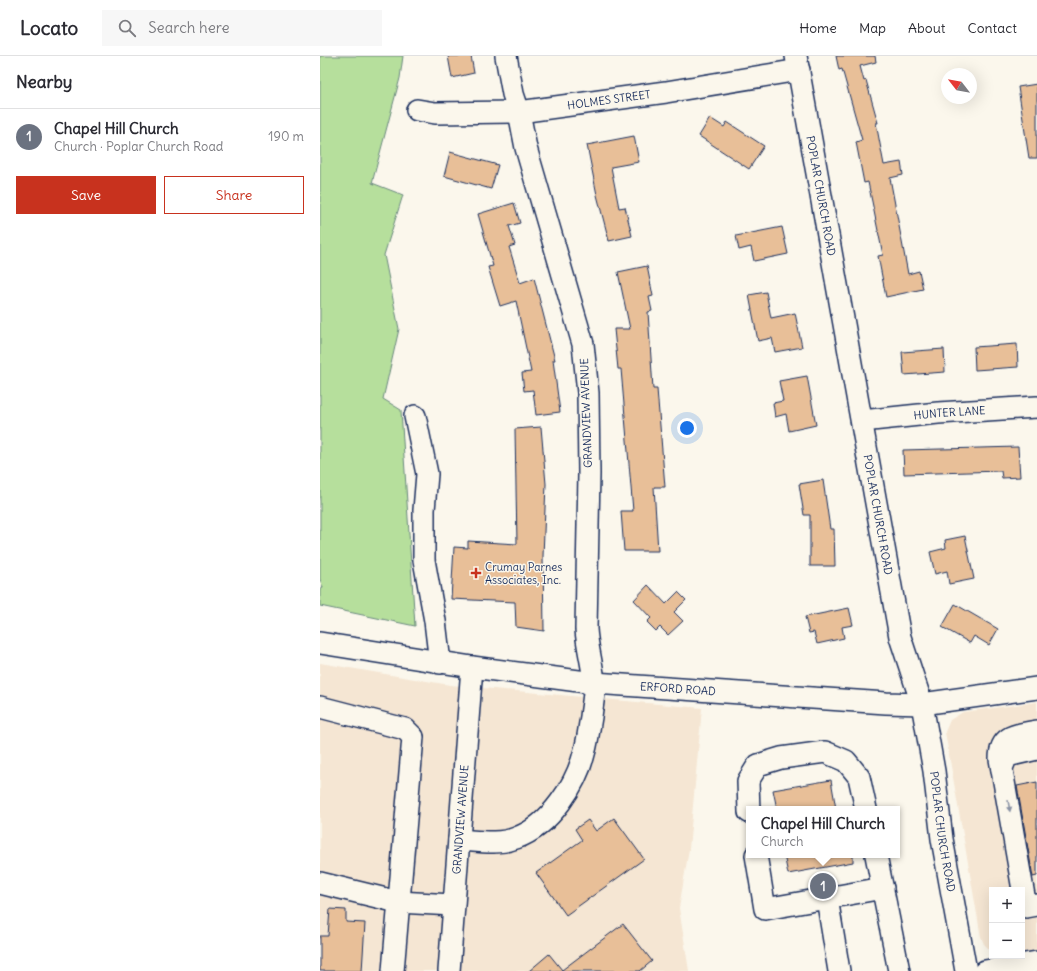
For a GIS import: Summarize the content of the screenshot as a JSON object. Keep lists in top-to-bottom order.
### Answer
{
  "streets": {
    "street": [
      "HOLMES STREET",
      "POPLAR CHURCH ROAD",
      "GRANDVIEW AVENUE",
      "HUNTER LANE",
      "ERFORD ROAD"
    ]
  },
  "crossings": [
    ["HOLMES STREET", "POPLAR CHURCH ROAD"],
    ["HOLMES STREET", "GRANDVIEW AVENUE"],
    ["POPLAR CHURCH ROAD", "HUNTER LANE"],
    ["POPLAR CHURCH ROAD", "ERFORD ROAD"],
    ["GRANDVIEW AVENUE", "ERFORD ROAD"]
  ],
  "places": {
    "health": ["Crumay Parnes Associates, Inc."]
  },
  "north": "top left",
  "page": {
    "header": "Locato",
    "search": "Search here",
    "nav": [
      "Home",
      "Map",
      "About",
      "Contact"
    ],
    "heading": "Nearby",
    "list": [
      {
        "mark": "1",
        "name": "Chapel Hill Church",
        "note": "Church · Poplar Church Road",
        "value": "190 m"
      }
    ],
    "buttons": ["Save", "Share"],
    "popup": ["Chapel Hill Church", "Church"],
    "pins": "1",
    "map_buttons": ["+", "−"]
  }
}
